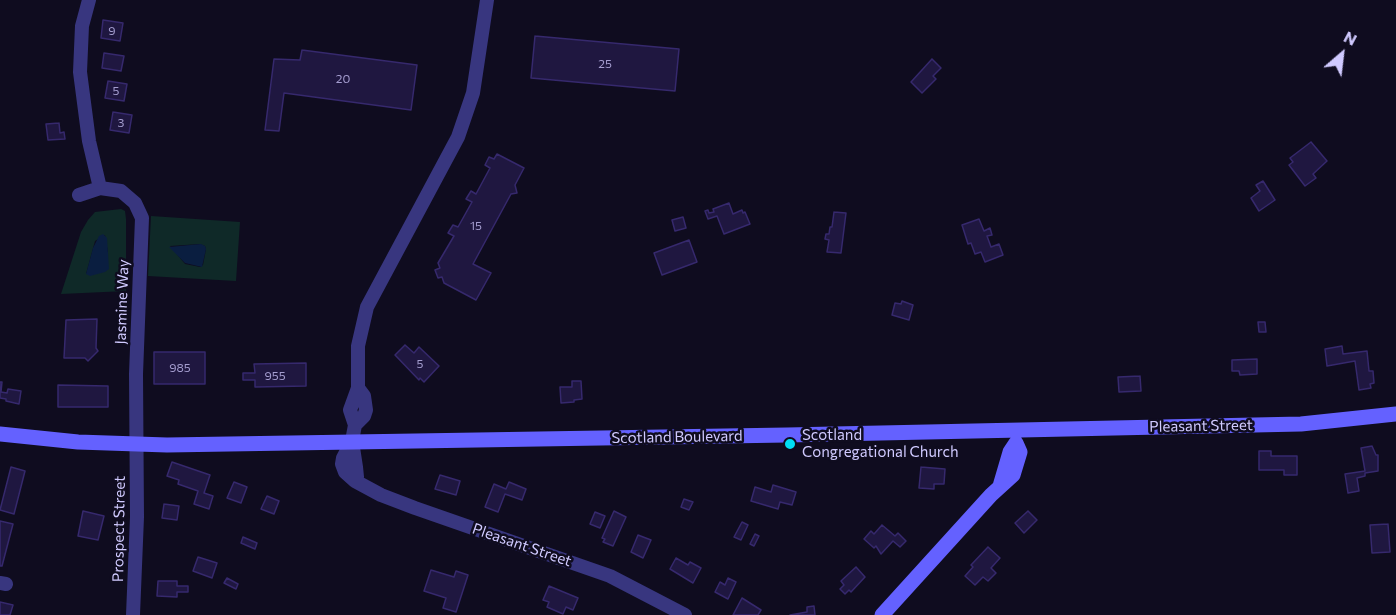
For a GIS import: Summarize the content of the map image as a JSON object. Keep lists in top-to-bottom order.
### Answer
{
  "streets": {
    "main road": ["Pleasant Street", "Scotland Boulevard"],
    "street": ["Jasmine Way", "Prospect Street"]
  },
  "crossings": [
    ["Jasmine Way", "Prospect Street"],
    ["Pleasant Street", "Scotland Boulevard"]
  ],
  "places": ["Scotland Congregational Church"],
  "house_numbers": [
    "9",
    "25",
    "20",
    "5",
    "3",
    "15",
    "5",
    "985",
    "955"
  ],
  "north": "top right"
}
